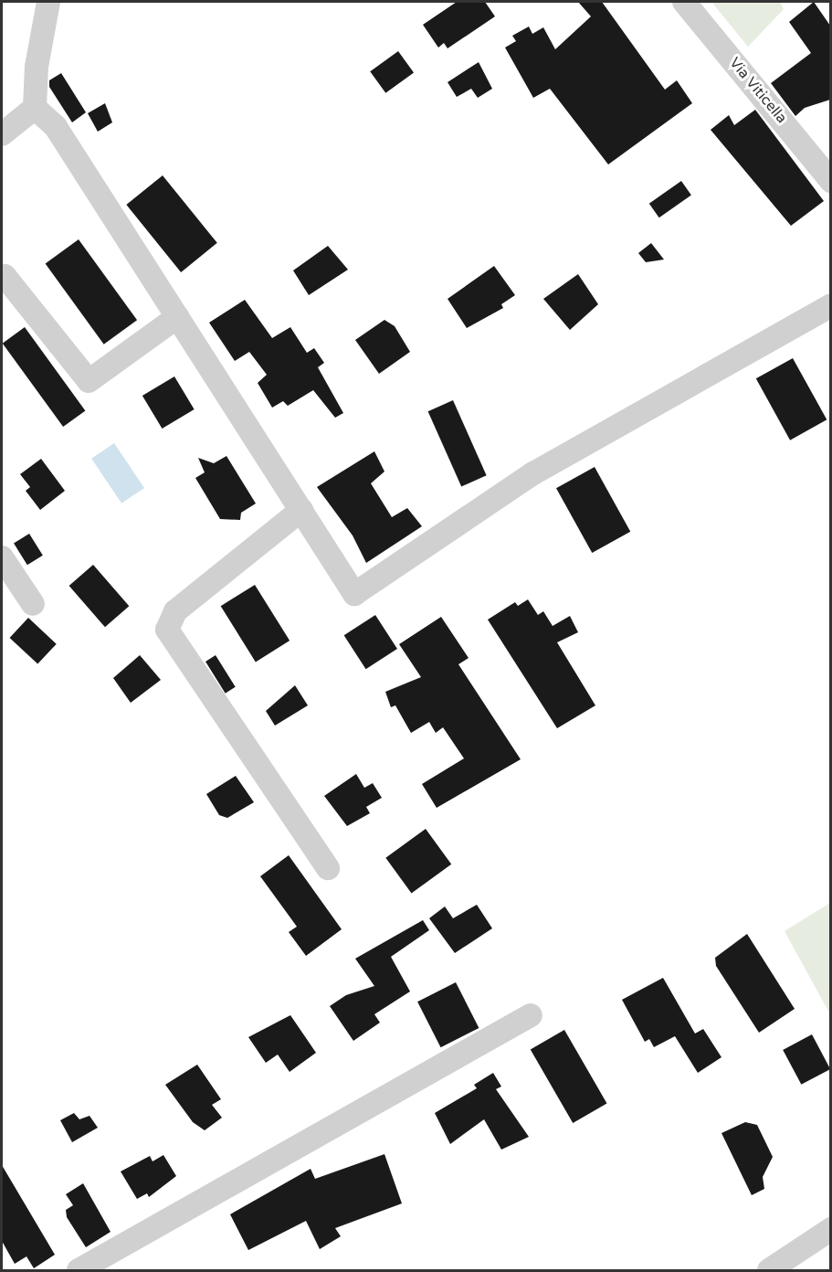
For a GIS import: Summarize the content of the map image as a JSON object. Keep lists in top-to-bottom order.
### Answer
{
  "streets": {
    "street": ["Via Viticella"]
  }
}
